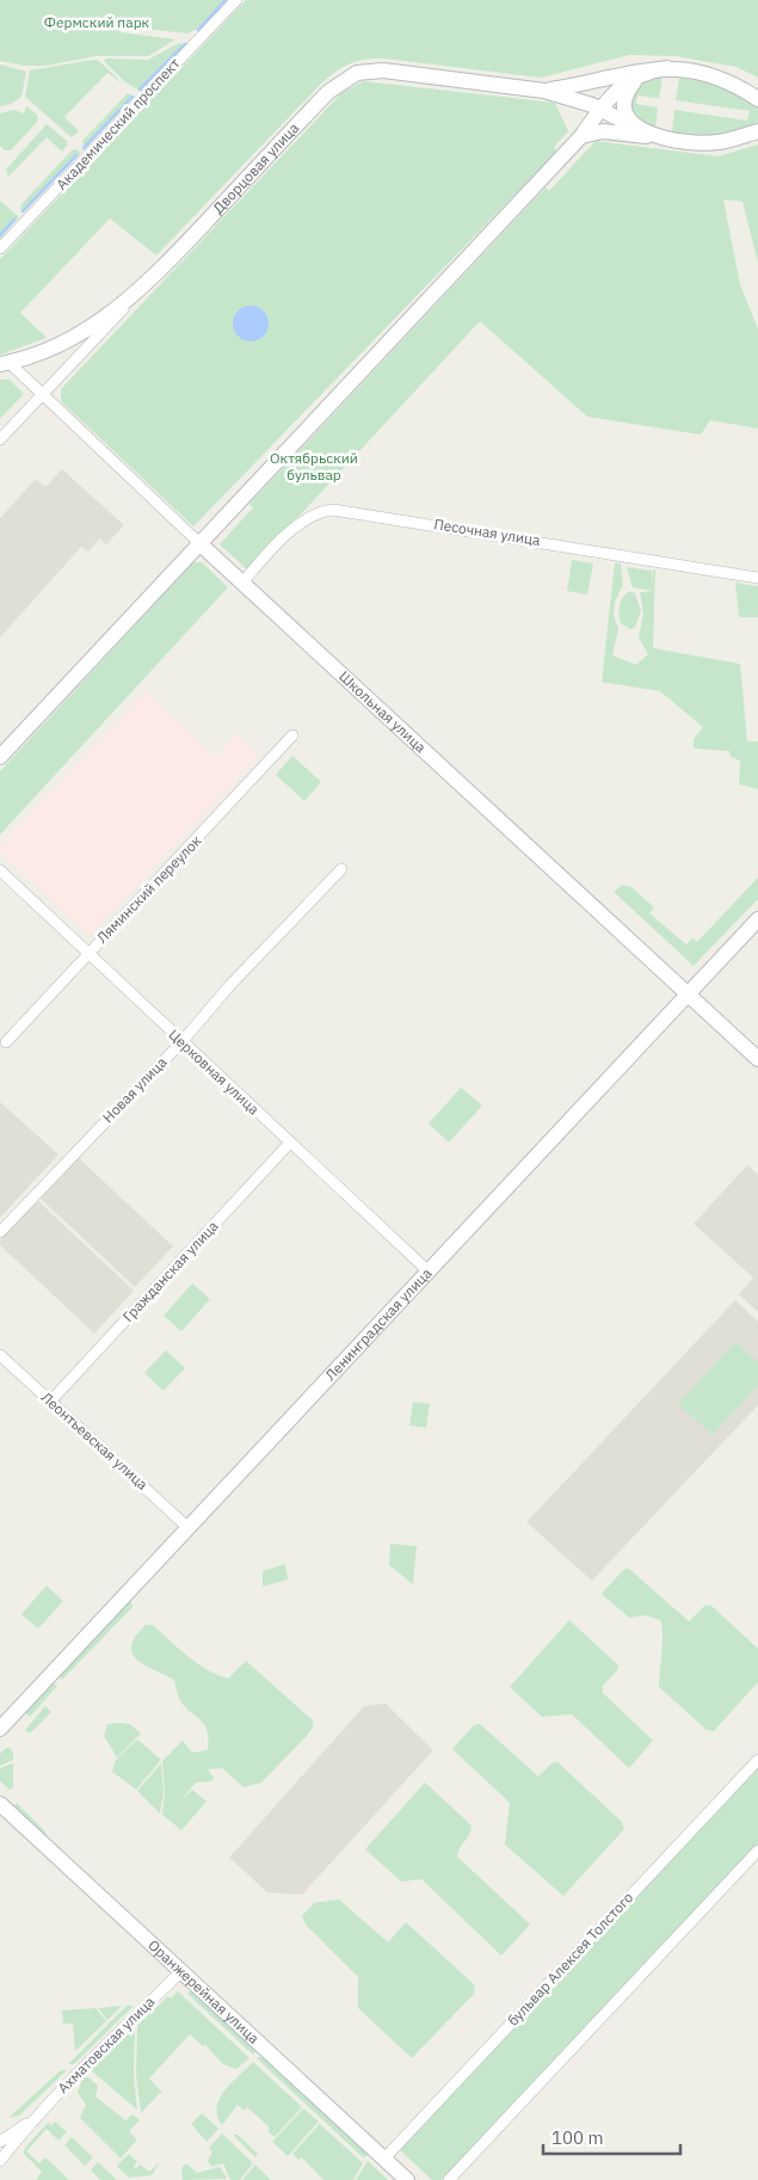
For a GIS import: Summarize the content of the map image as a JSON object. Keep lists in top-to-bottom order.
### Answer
{
  "streets": {
    "street": [
      "Академический проспект",
      "Дворцовая улица",
      "Песочная улица",
      "Школьная улица",
      "Ляминский переулок",
      "Церковная улица",
      "Новая улица",
      "Гражданская улица",
      "Ленинградская улица",
      "Леонтьевская улица",
      "бульвар Алексея Толстого",
      "Оранжерейная улица",
      "Ахматовская улица"
    ]
  },
  "crossings": [
    ["Дворцовая улица", "Школьная улица"],
    ["Песочная улица", "Школьная улица"],
    ["Школьная улица", "Ленинградская улица"],
    ["Ляминский переулок", "Церковная улица"],
    ["Церковная улица", "Новая улица"],
    ["Церковная улица", "Гражданская улица"],
    ["Церковная улица", "Ленинградская улица"],
    ["Гражданская улица", "Леонтьевская улица"],
    ["Ленинградская улица", "Леонтьевская улица"],
    ["бульвар Алексея Толстого", "Оранжерейная улица"],
    ["Оранжерейная улица", "Ахматовская улица"]
  ],
  "parks": ["Фермский парк", "Октябрьский бульвар"],
  "scale_bar": "100 m"
}
